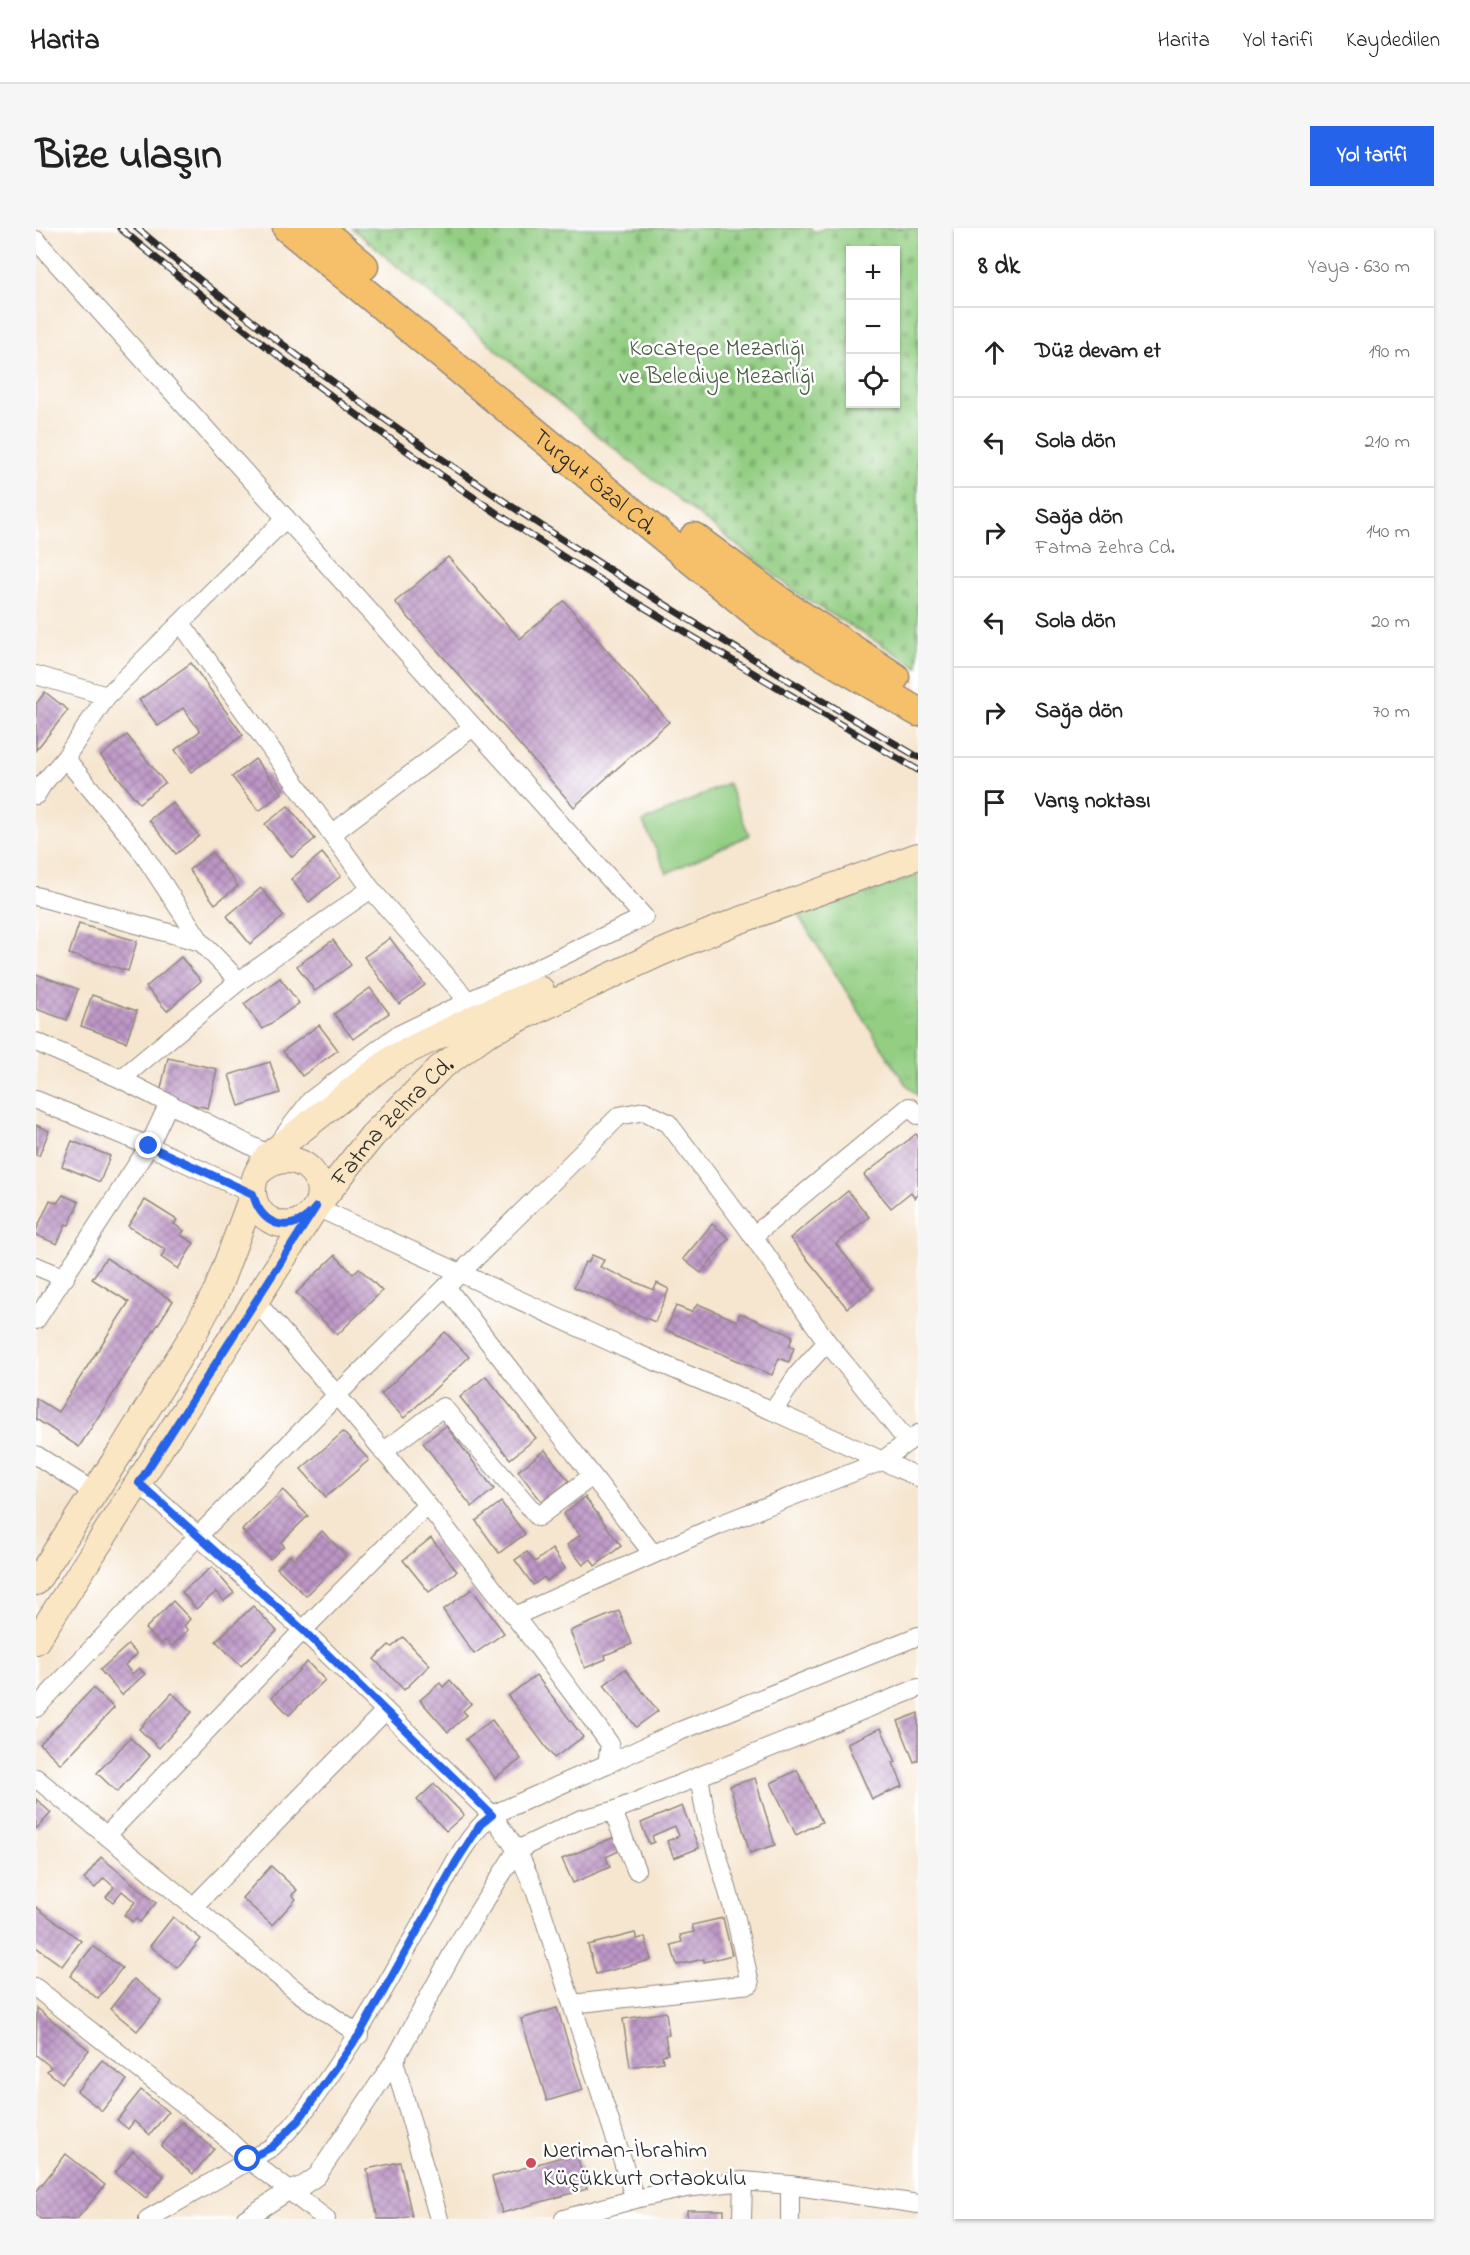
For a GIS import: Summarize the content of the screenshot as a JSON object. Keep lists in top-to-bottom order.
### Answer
{
  "streets": {
    "main road": ["Turgut Özal Cd.", "Fatma Zehra Cd."]
  },
  "parks": ["Kocatepe Mezarlığı ve Belediye Mezarlığı"],
  "places": ["Neriman-İbrahim Küçükkurt Ortaokulu"],
  "page": {
    "header": "Harita",
    "nav": ["Harita", "Yol tarifi", "Kaydedilen"],
    "title": "Bize ulaşın",
    "buttons": "Yol tarifi",
    "heading": ["8 dk", "Yaya · 630 m"],
    "map_buttons": ["+", "−"],
    "list": [
      ["Düz devam et", "190 m"],
      ["Sola dön", "210 m"],
      ["Sağa dön", "Fatma Zehra Cd.", "140 m"],
      ["Sola dön", "20 m"],
      ["Sağa dön", "70 m"],
      "Varış noktası"
    ]
  }
}
